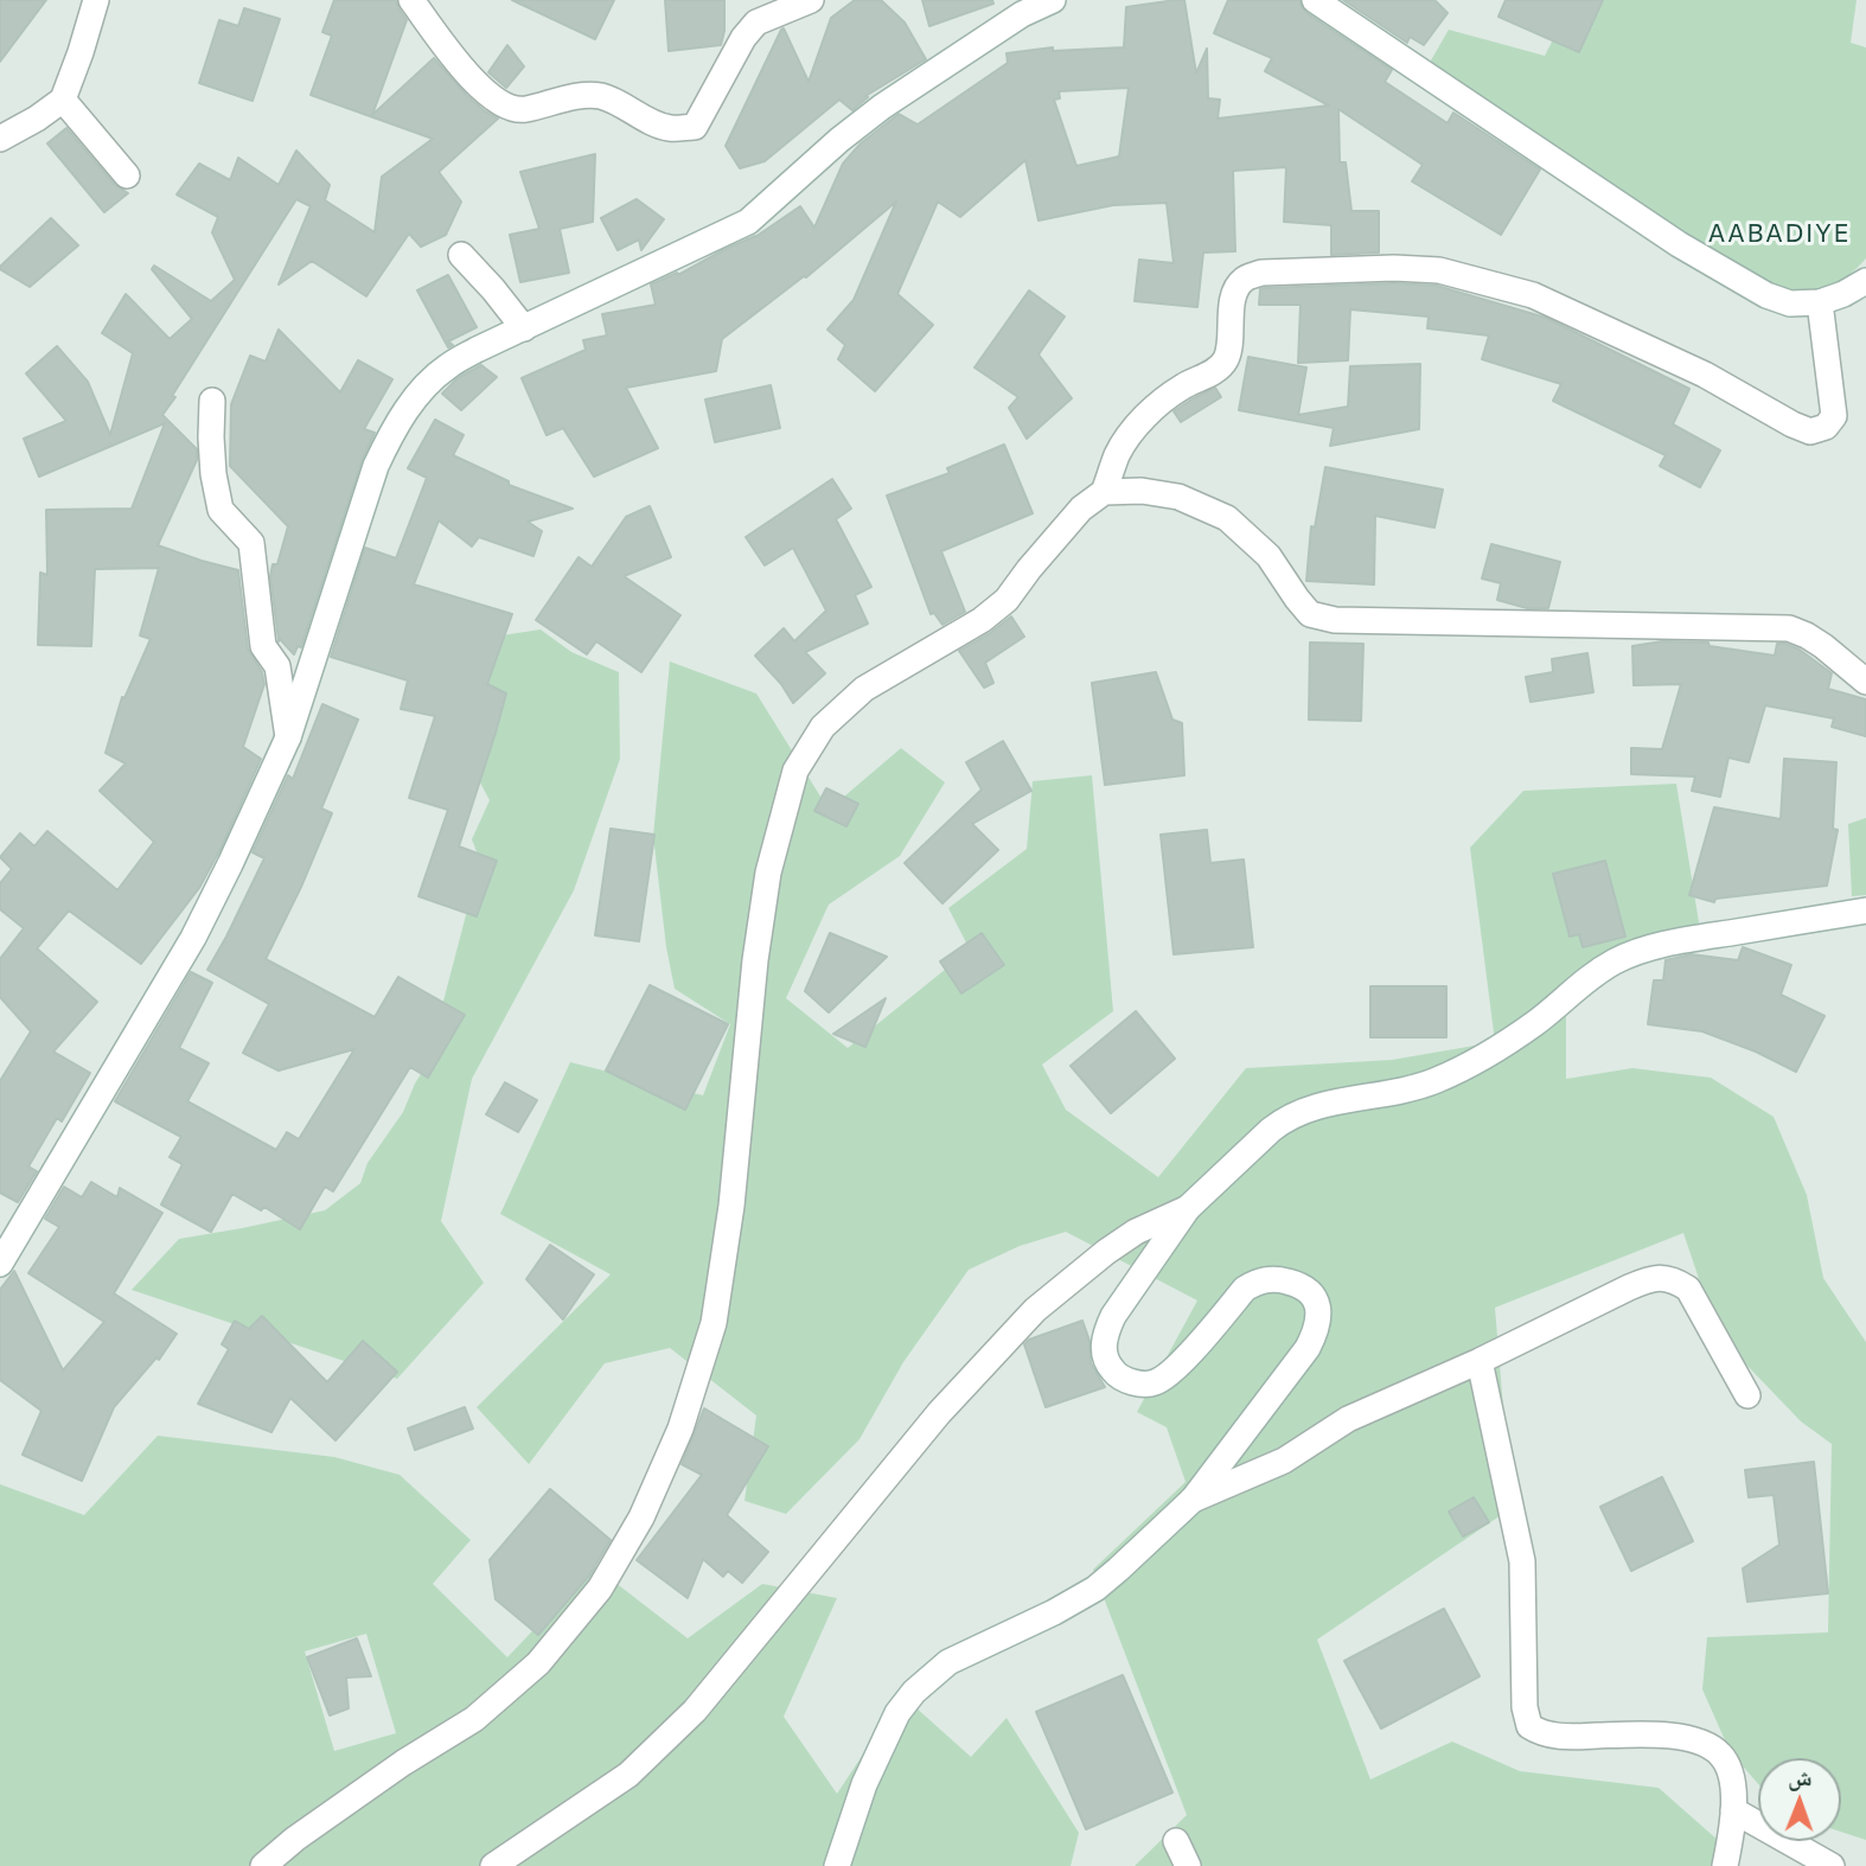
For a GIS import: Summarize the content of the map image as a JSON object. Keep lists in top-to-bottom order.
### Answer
{
  "districts": ["AABADIYE"],
  "north": "top"
}
